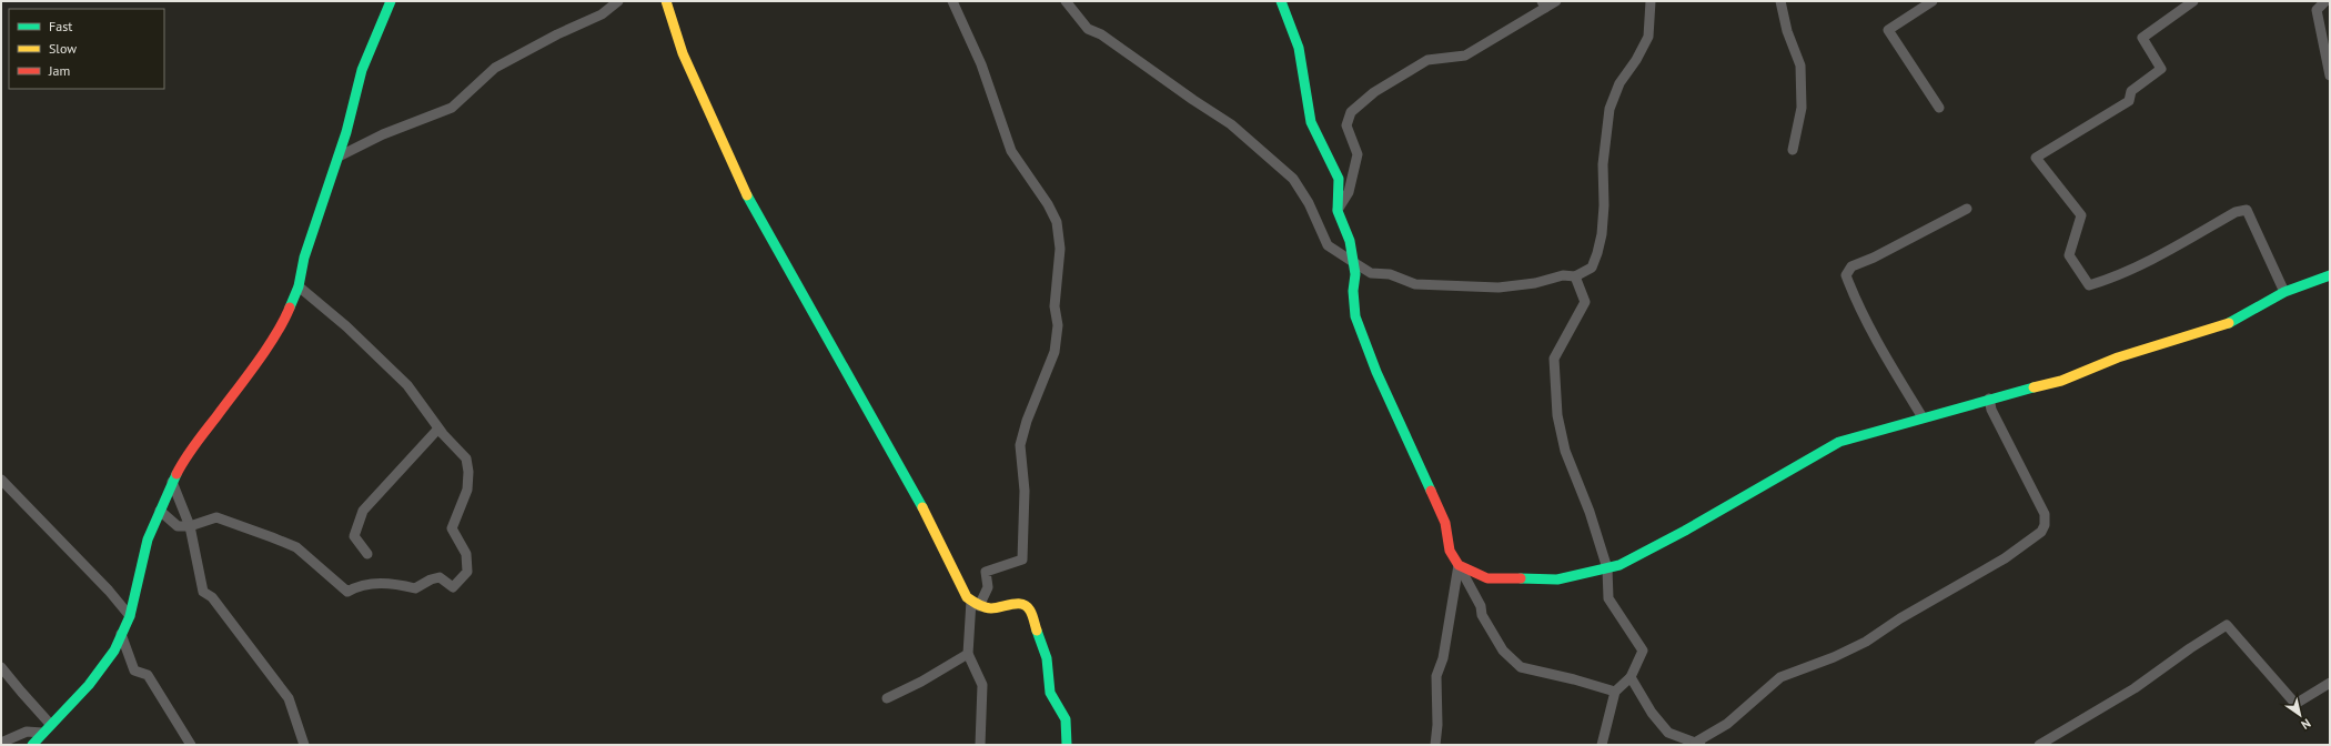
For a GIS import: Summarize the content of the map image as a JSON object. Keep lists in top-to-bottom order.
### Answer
{
  "legend": ["Fast", "Slow", "Jam"],
  "north": "bottom right"
}
